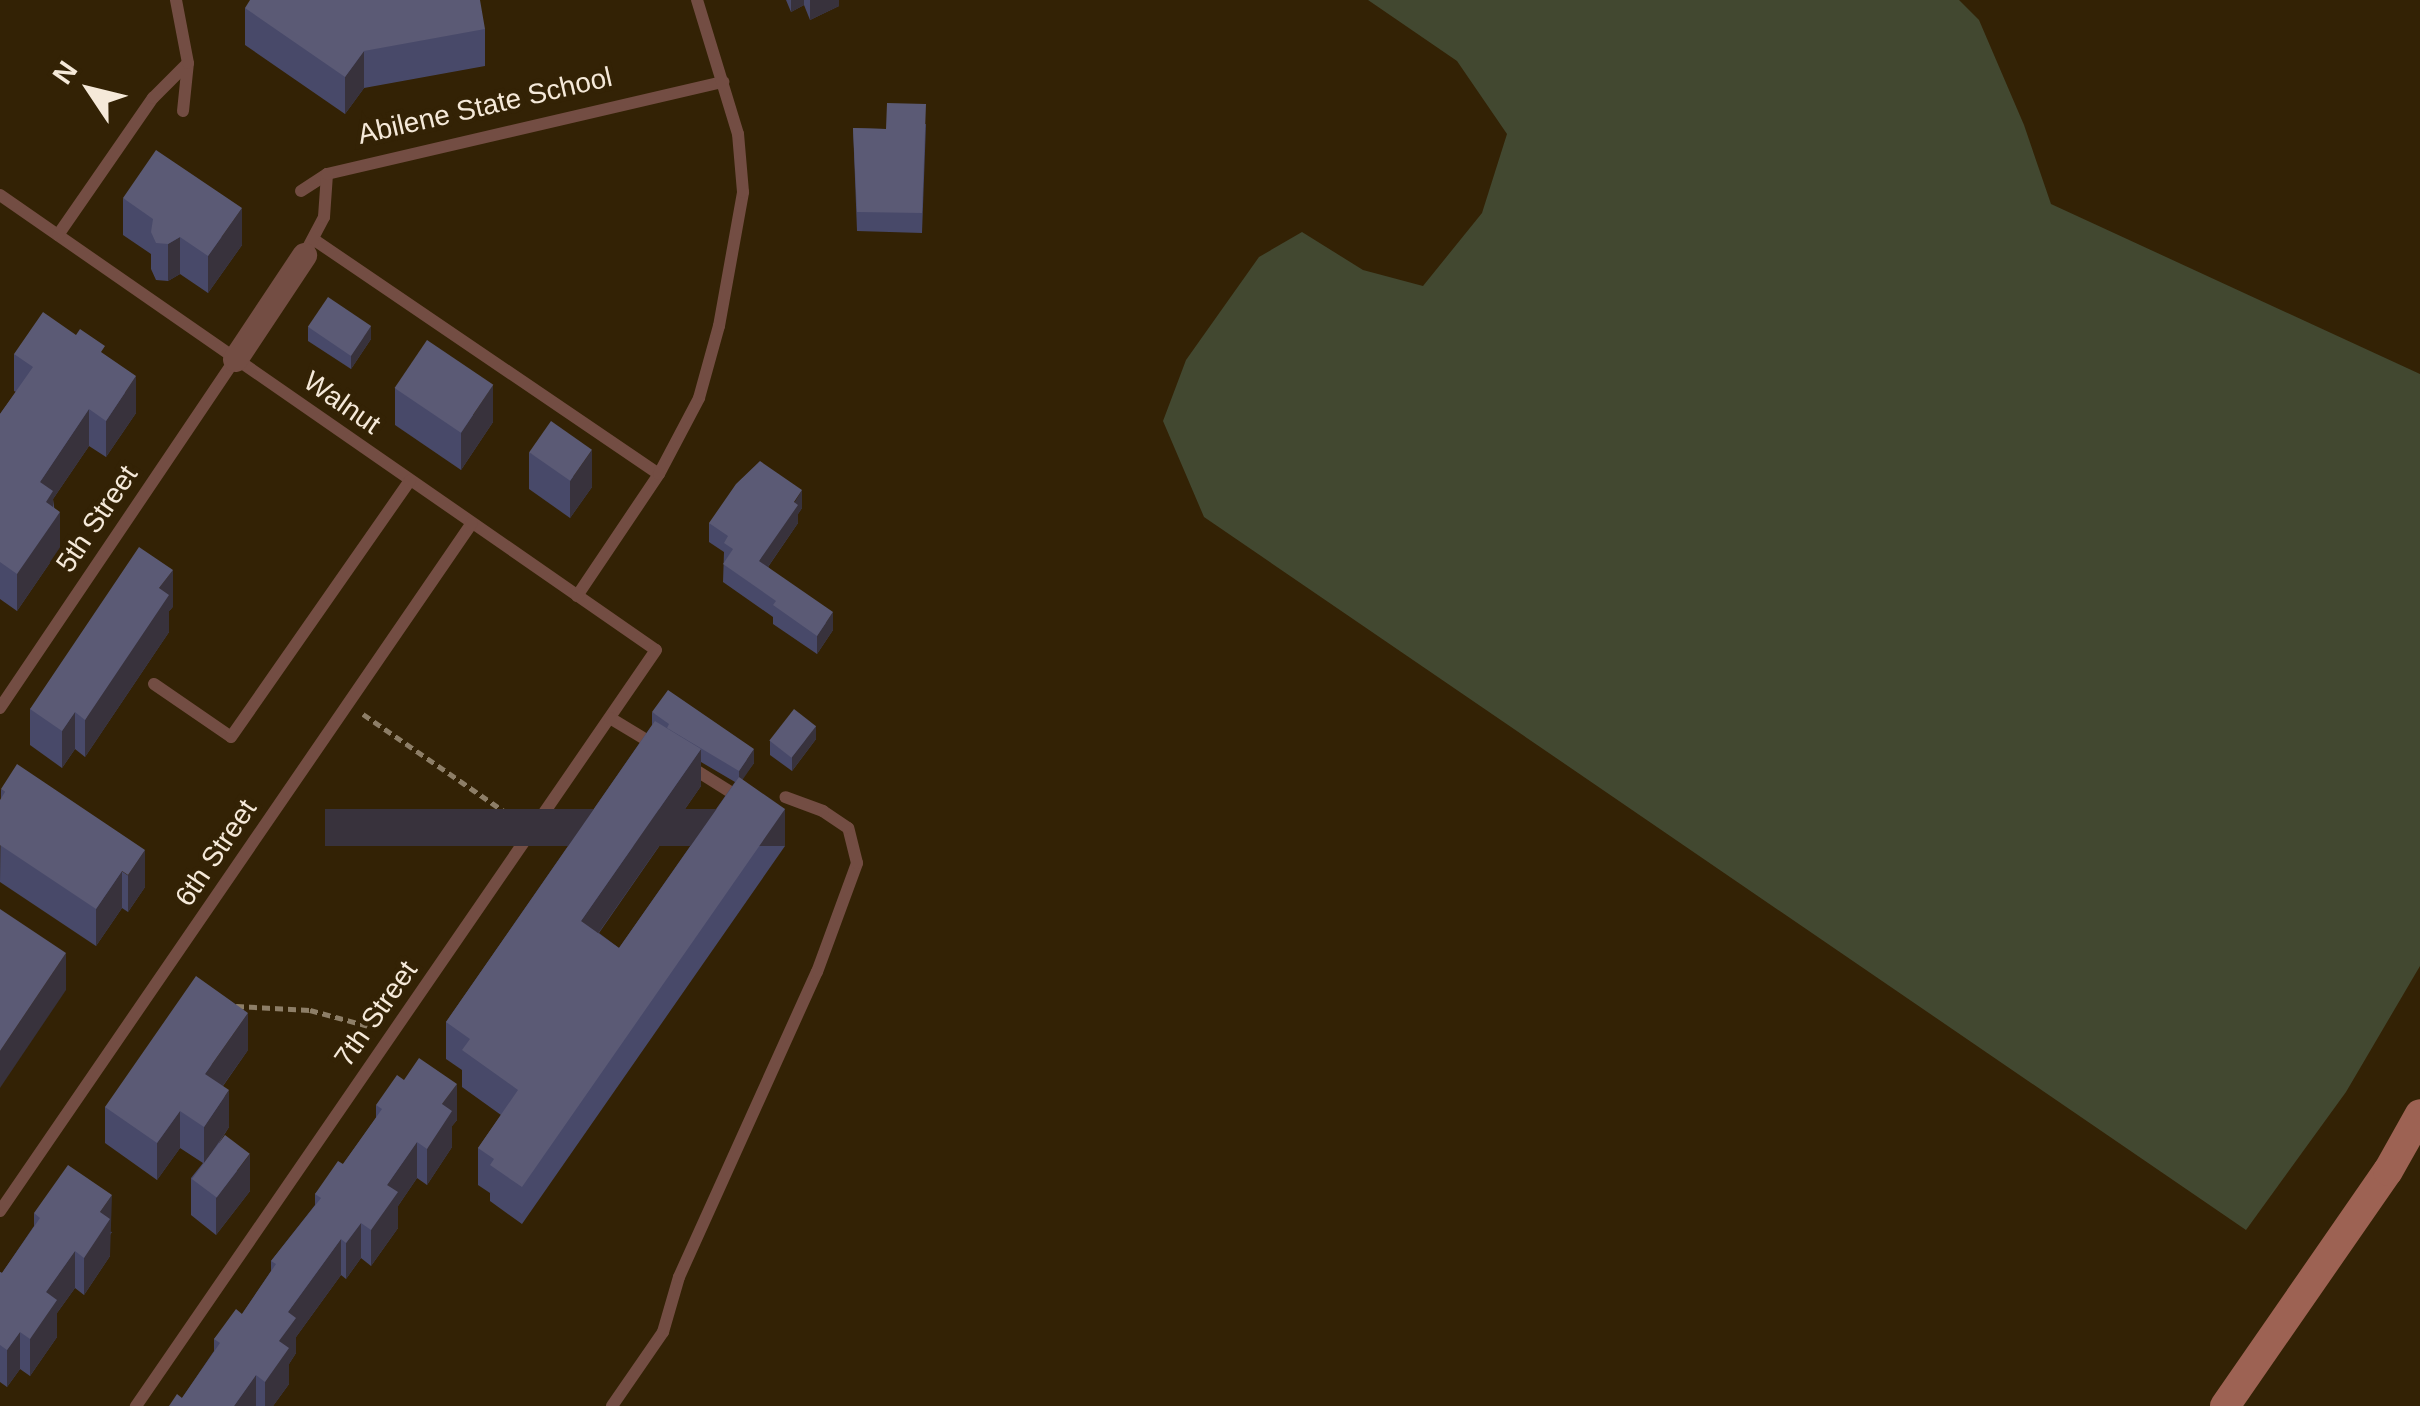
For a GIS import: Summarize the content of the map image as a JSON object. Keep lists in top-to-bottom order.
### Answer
{
  "streets": {
    "lane": [
      "Abilene State School",
      "Walnut",
      "5th Street",
      "6th Street",
      "7th Street"
    ]
  },
  "crossings": [
    ["Walnut", "5th Street"],
    ["Walnut", "6th Street"],
    ["Walnut", "7th Street"]
  ],
  "north": "top left"
}
